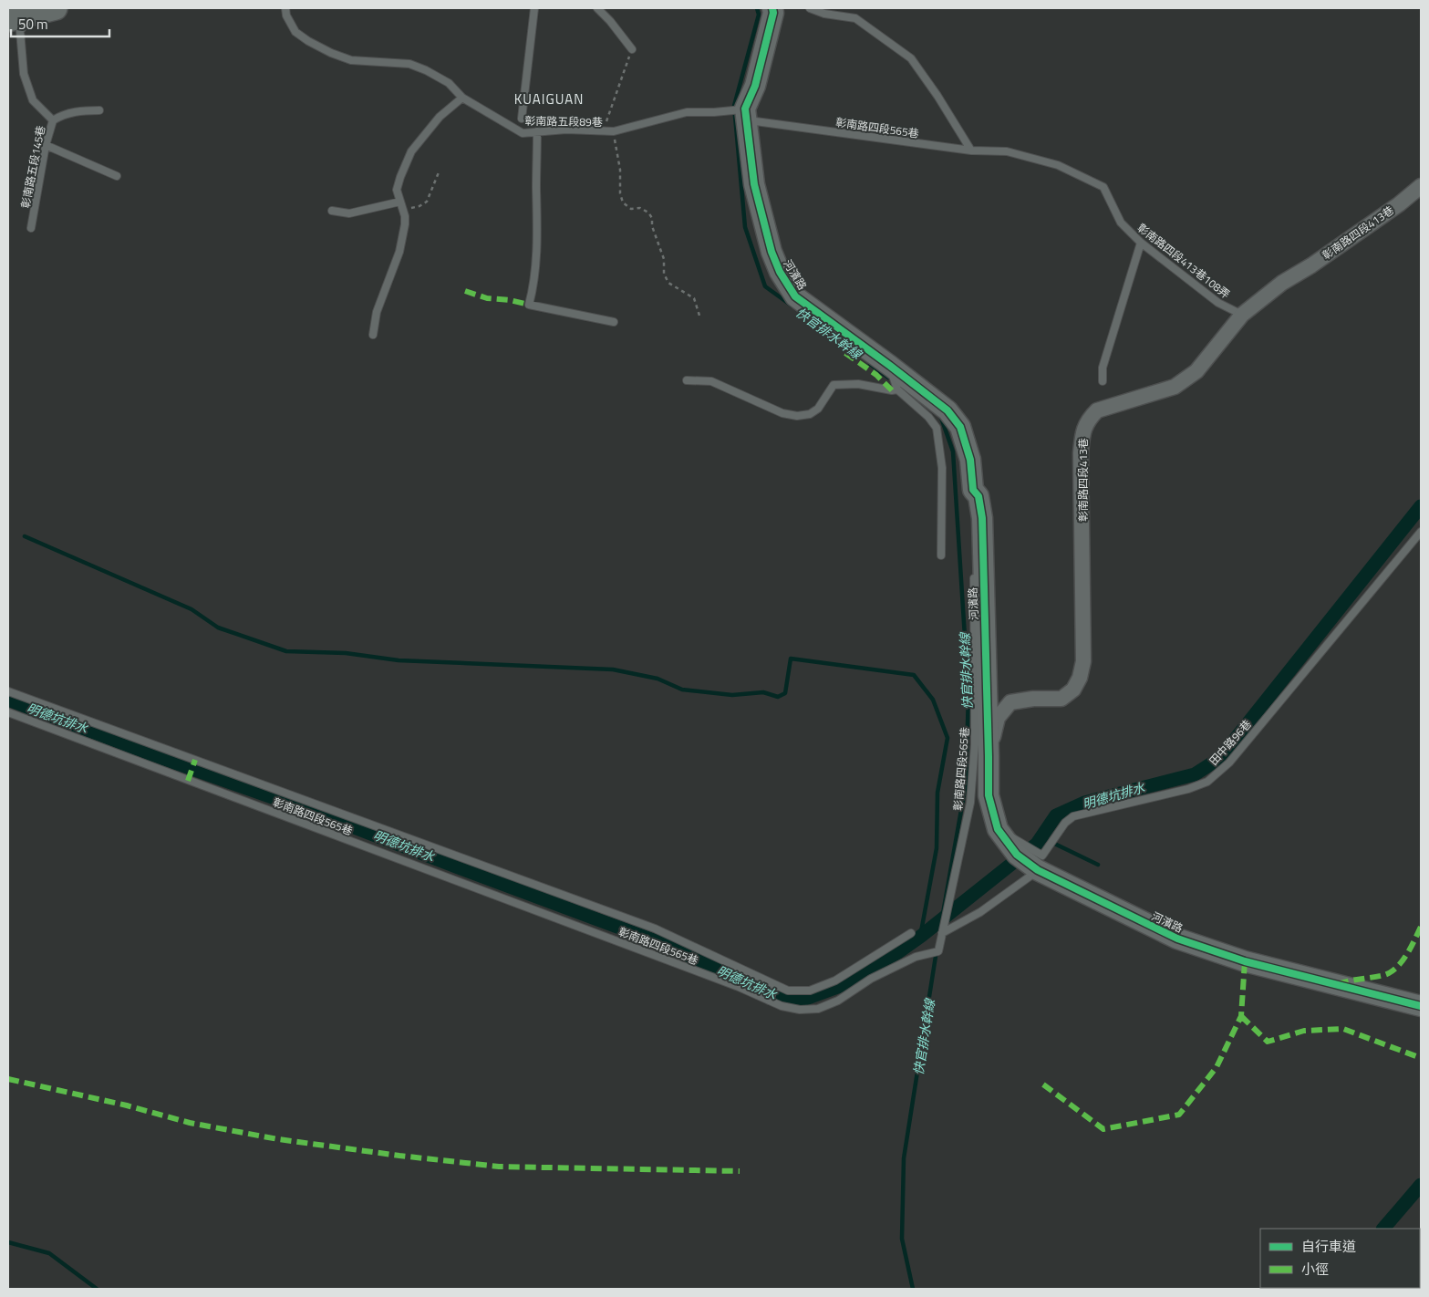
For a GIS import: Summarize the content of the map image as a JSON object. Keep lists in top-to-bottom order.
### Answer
{
  "streets": {
    "street": ["彰南路四段413巷", "河濱路"],
    "lane": [
      "彰南路五段89巷",
      "彰南路四段565巷",
      "彰南路五段145巷",
      "彰南路四段413巷108弄",
      "田中路96巷"
    ]
  },
  "crossings": [
    ["彰南路五段89巷", "彰南路四段565巷"],
    ["彰南路五段89巷", "河濱路"],
    ["彰南路四段565巷", "彰南路四段413巷108弄"],
    ["彰南路四段565巷", "河濱路"],
    ["彰南路四段413巷", "彰南路四段413巷108弄"],
    ["彰南路四段413巷", "河濱路"],
    ["河濱路", "田中路96巷"]
  ],
  "districts": ["KUAIGUAN"],
  "water": ["快官排水幹線", "明德坑排水"],
  "legend": ["自行車道", "小徑"],
  "scale_bar": "50 m"
}
